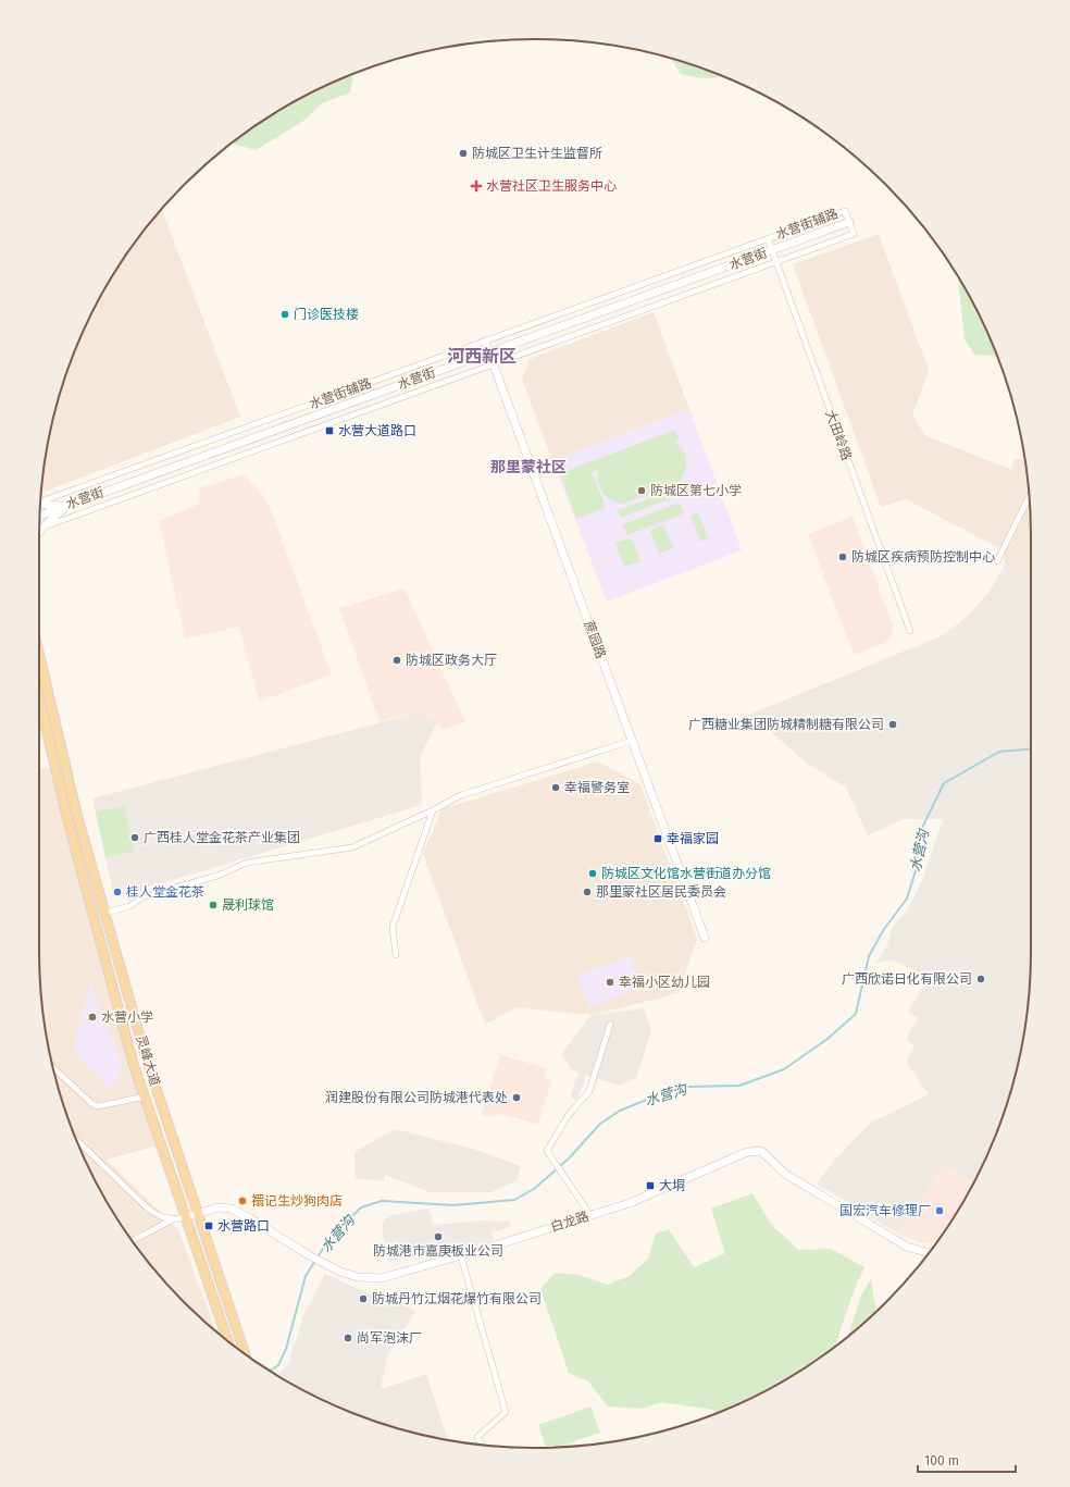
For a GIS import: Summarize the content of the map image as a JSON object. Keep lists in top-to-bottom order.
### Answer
{
  "streets": {
    "main road": ["灵峰大道"],
    "street": [
      "水营街辅路",
      "水营街",
      "大田岭路",
      "蔗园路",
      "白龙路"
    ]
  },
  "crossings": [
    ["水营街辅路", "水营街"],
    ["水营街辅路", "大田岭路"],
    ["水营街辅路", "蔗园路"],
    ["水营街", "大田岭路"],
    ["水营街", "蔗园路"],
    ["灵峰大道", "白龙路"]
  ],
  "districts": ["河西新区", "那里蒙社区"],
  "water": ["水营沟"],
  "places": {
    "other": [
      "防城区卫生计生监督所",
      "门诊医技楼",
      "防城区第七小学",
      "防城区疾病预防控制中心",
      "防城区政务大厅",
      "广西糖业集团防城精制糖有限公司",
      "幸福警务室",
      "广西桂人堂金花茶产业集团",
      "防城区文化馆水营街道办分馆",
      "桂人堂金花茶",
      "那里蒙社区居民委员会",
      "晟利球馆",
      "广西欣诺日化有限公司",
      "幸福小区幼儿园",
      "水营小学",
      "润建股份有限公司防城港代表处",
      "禤记生炒狗肉店",
      "国宏汽车修理厂",
      "防城港市嘉庚板业公司",
      "防城丹竹江烟花爆竹有限公司",
      "尚军泡沫厂"
    ],
    "health": ["水营社区卫生服务中心"],
    "transit": [
      "水营大道路口",
      "幸福家园",
      "大垌",
      "水营路口"
    ]
  },
  "scale_bar": "100 m"
}
